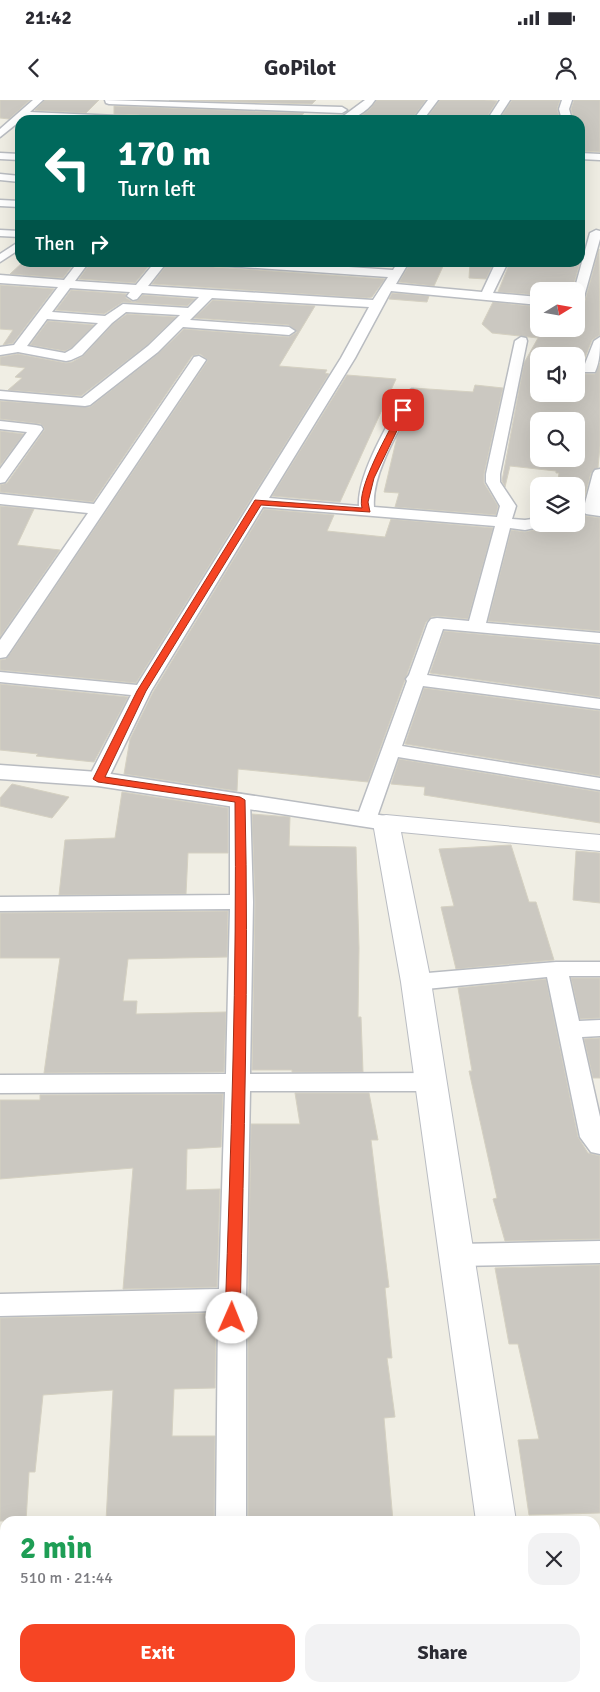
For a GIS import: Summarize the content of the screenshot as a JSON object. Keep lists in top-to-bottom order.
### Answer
{
  "north": "right",
  "page": {
    "status": "21:42",
    "header": "GoPilot",
    "turn": ["170 m", "Turn left"],
    "then": "Then",
    "heading": ["2 min", "510 m · 21:44"],
    "buttons": ["Exit", "Share"]
  }
}
